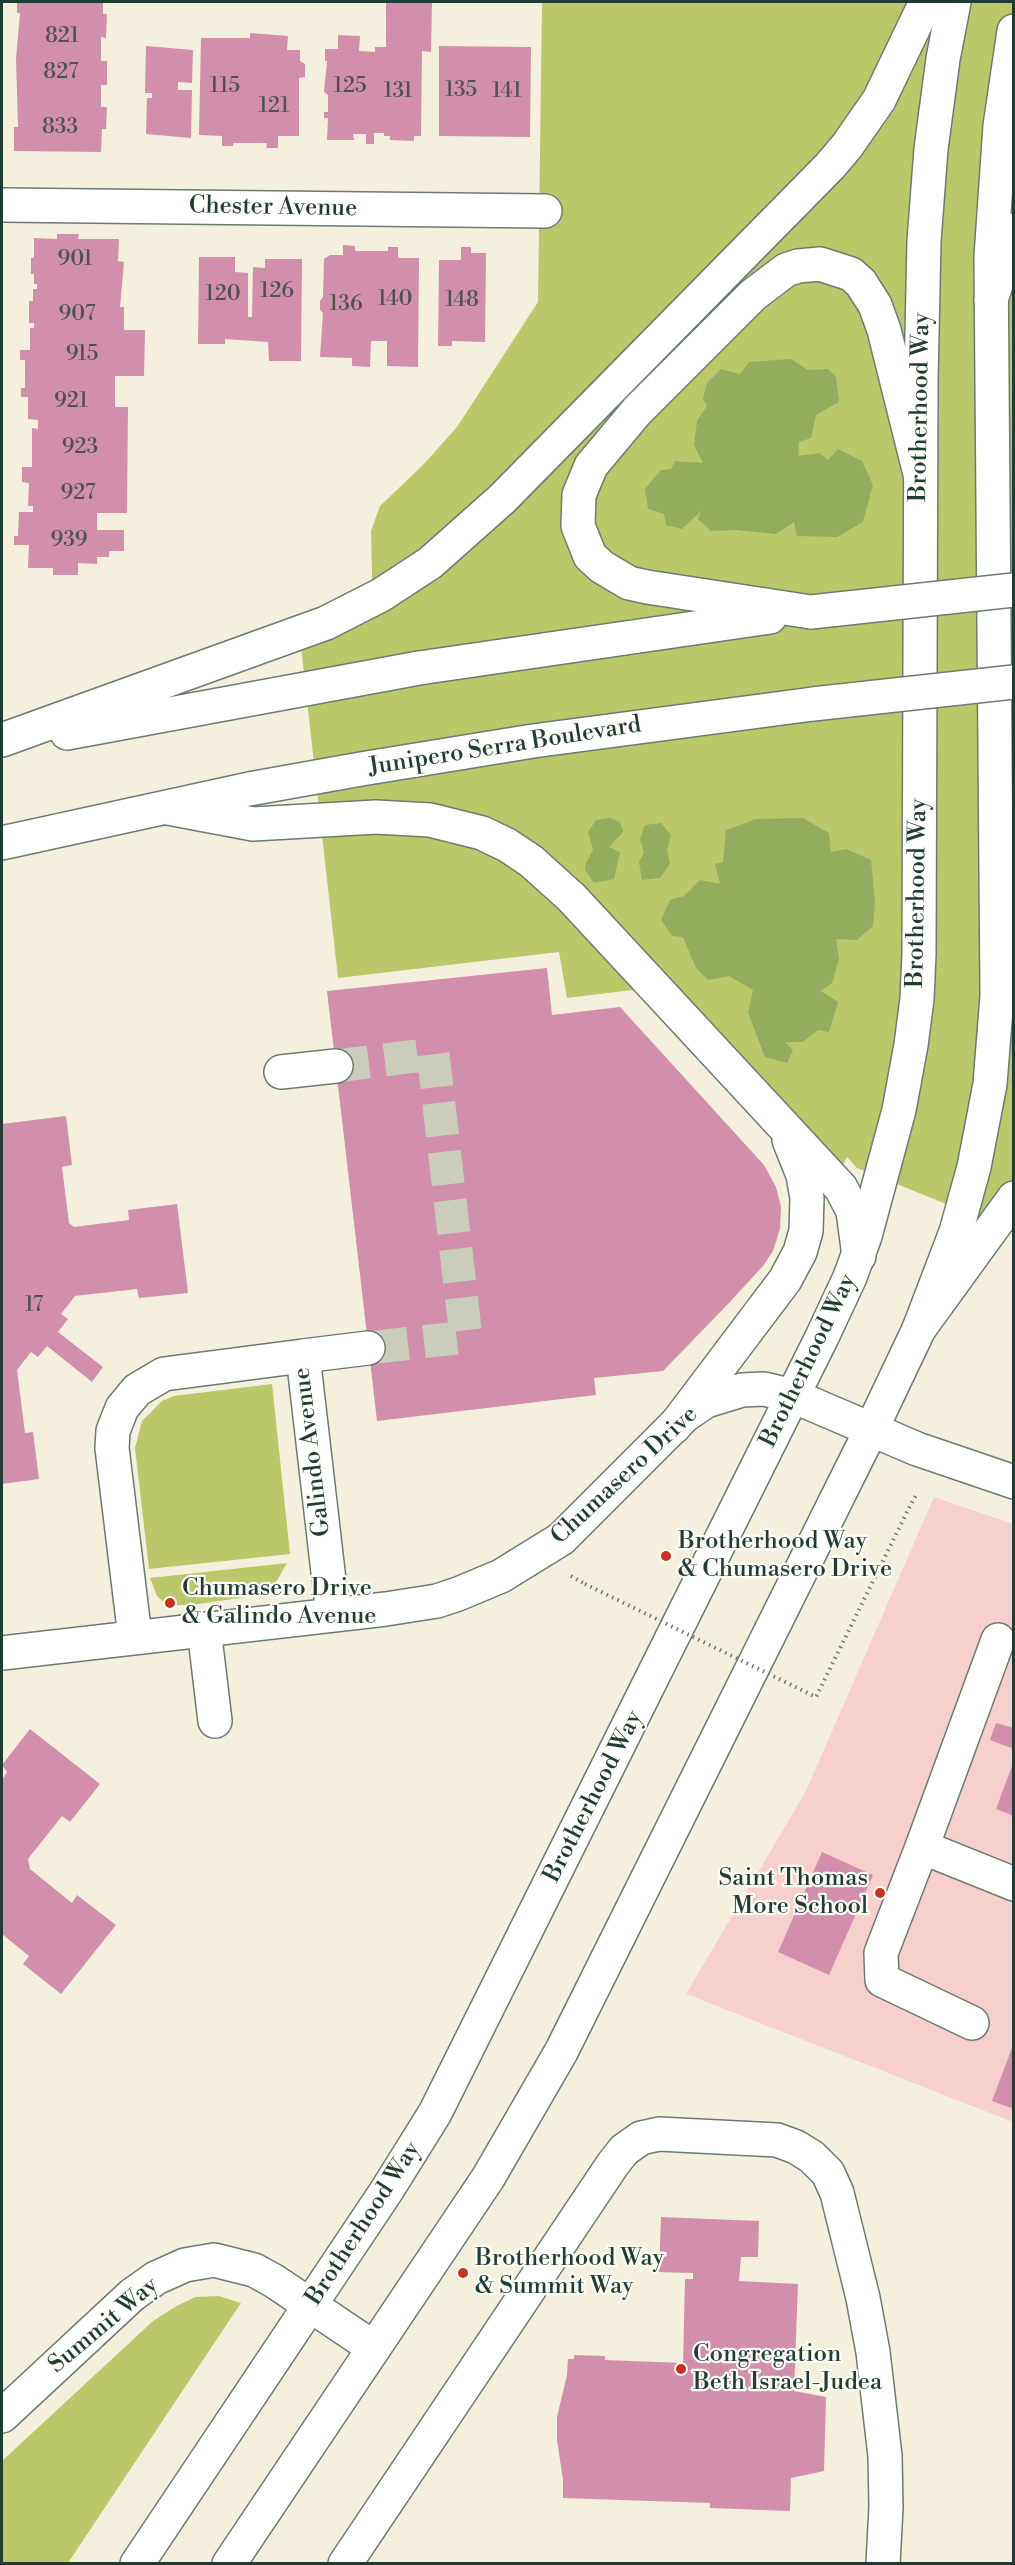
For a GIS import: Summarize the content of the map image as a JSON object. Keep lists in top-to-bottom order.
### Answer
{
  "streets": {
    "main road": [
      "Chester Avenue",
      "Brotherhood Way",
      "Junipero Serra Boulevard",
      "Galindo Avenue",
      "Chumasero Drive",
      "Summit Way"
    ]
  },
  "crossings": [
    ["Brotherhood Way", "Chumasero Drive"],
    ["Brotherhood Way", "Summit Way"],
    ["Galindo Avenue", "Chumasero Drive"]
  ],
  "places": [
    "Brotherhood Way & Chumasero Drive",
    "Chumasero Drive & Galindo Avenue",
    "Saint Thomas More School",
    "Brotherhood Way & Summit Way",
    "Congregation Beth Israel-Judea"
  ],
  "house_numbers": [
    "821",
    "827",
    "115",
    "125",
    "135",
    "131",
    "141",
    "121",
    "833",
    "901",
    "126",
    "120",
    "140",
    "148",
    "136",
    "907",
    "915",
    "921",
    "923",
    "927",
    "939",
    "17"
  ]
}
